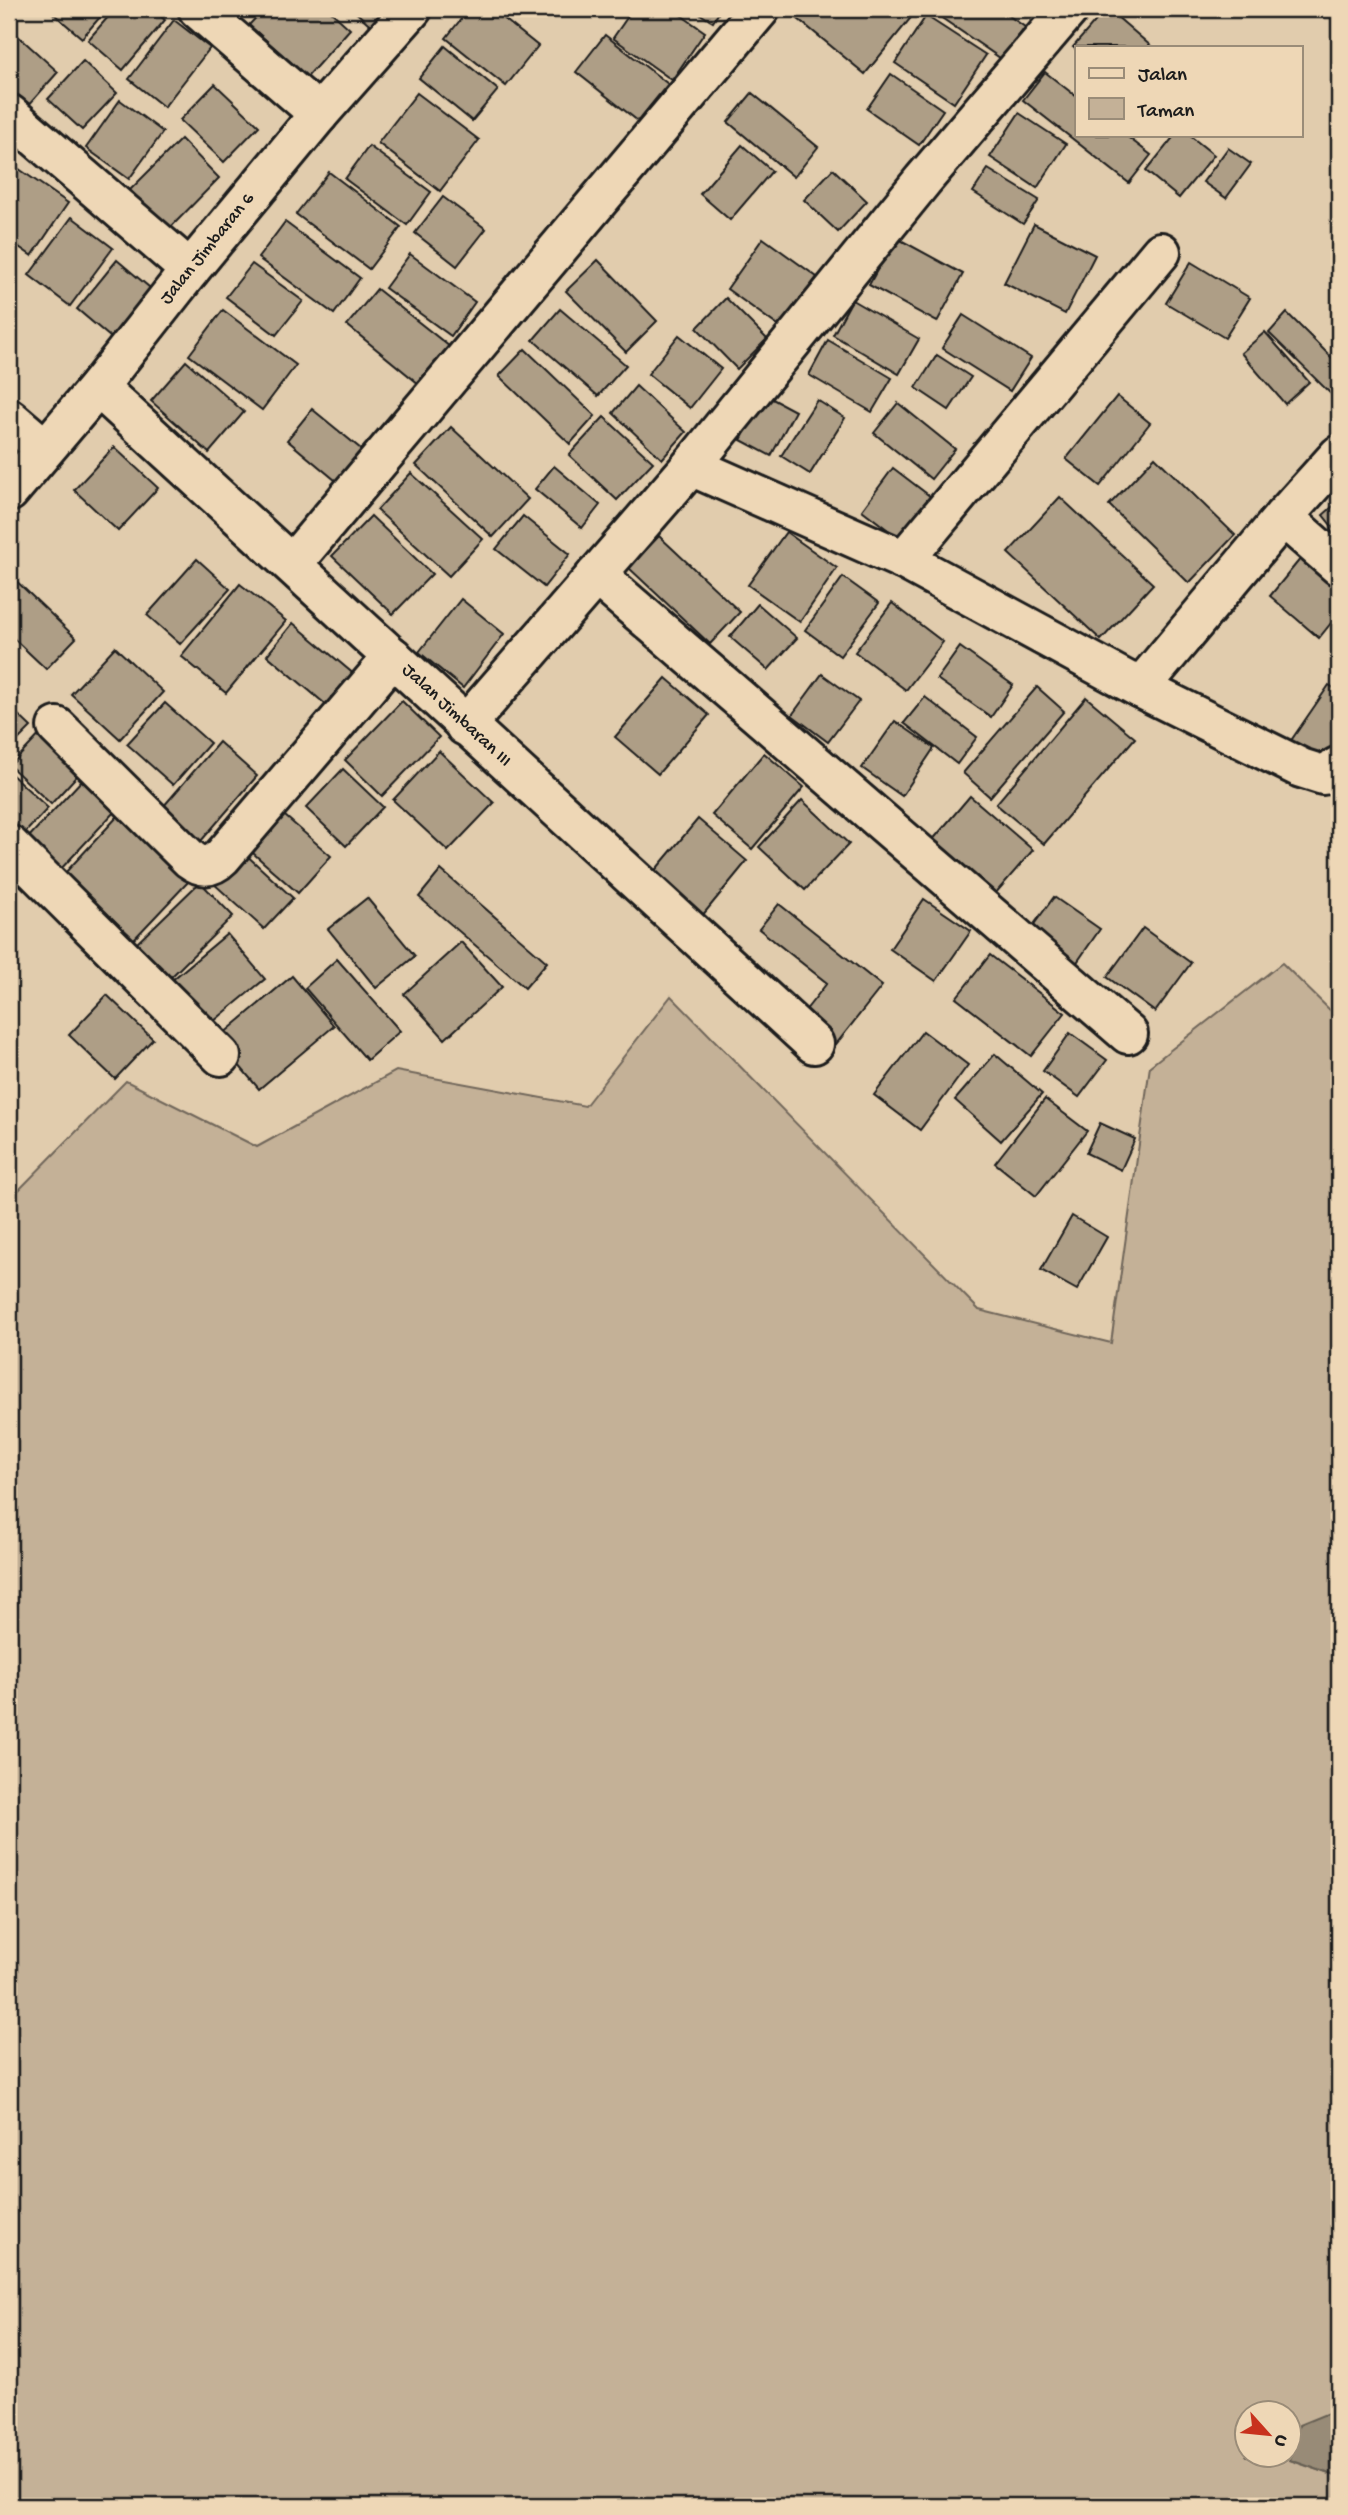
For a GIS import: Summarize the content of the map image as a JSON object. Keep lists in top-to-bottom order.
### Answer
{
  "streets": {
    "street": ["Jalan Jimbaran 6", "Jalan Jimbaran III"]
  },
  "crossings": [
    ["Jalan Jimbaran 6", "Jalan Jimbaran III"]
  ],
  "legend": ["Jalan", "Taman"],
  "north": "bottom right"
}
